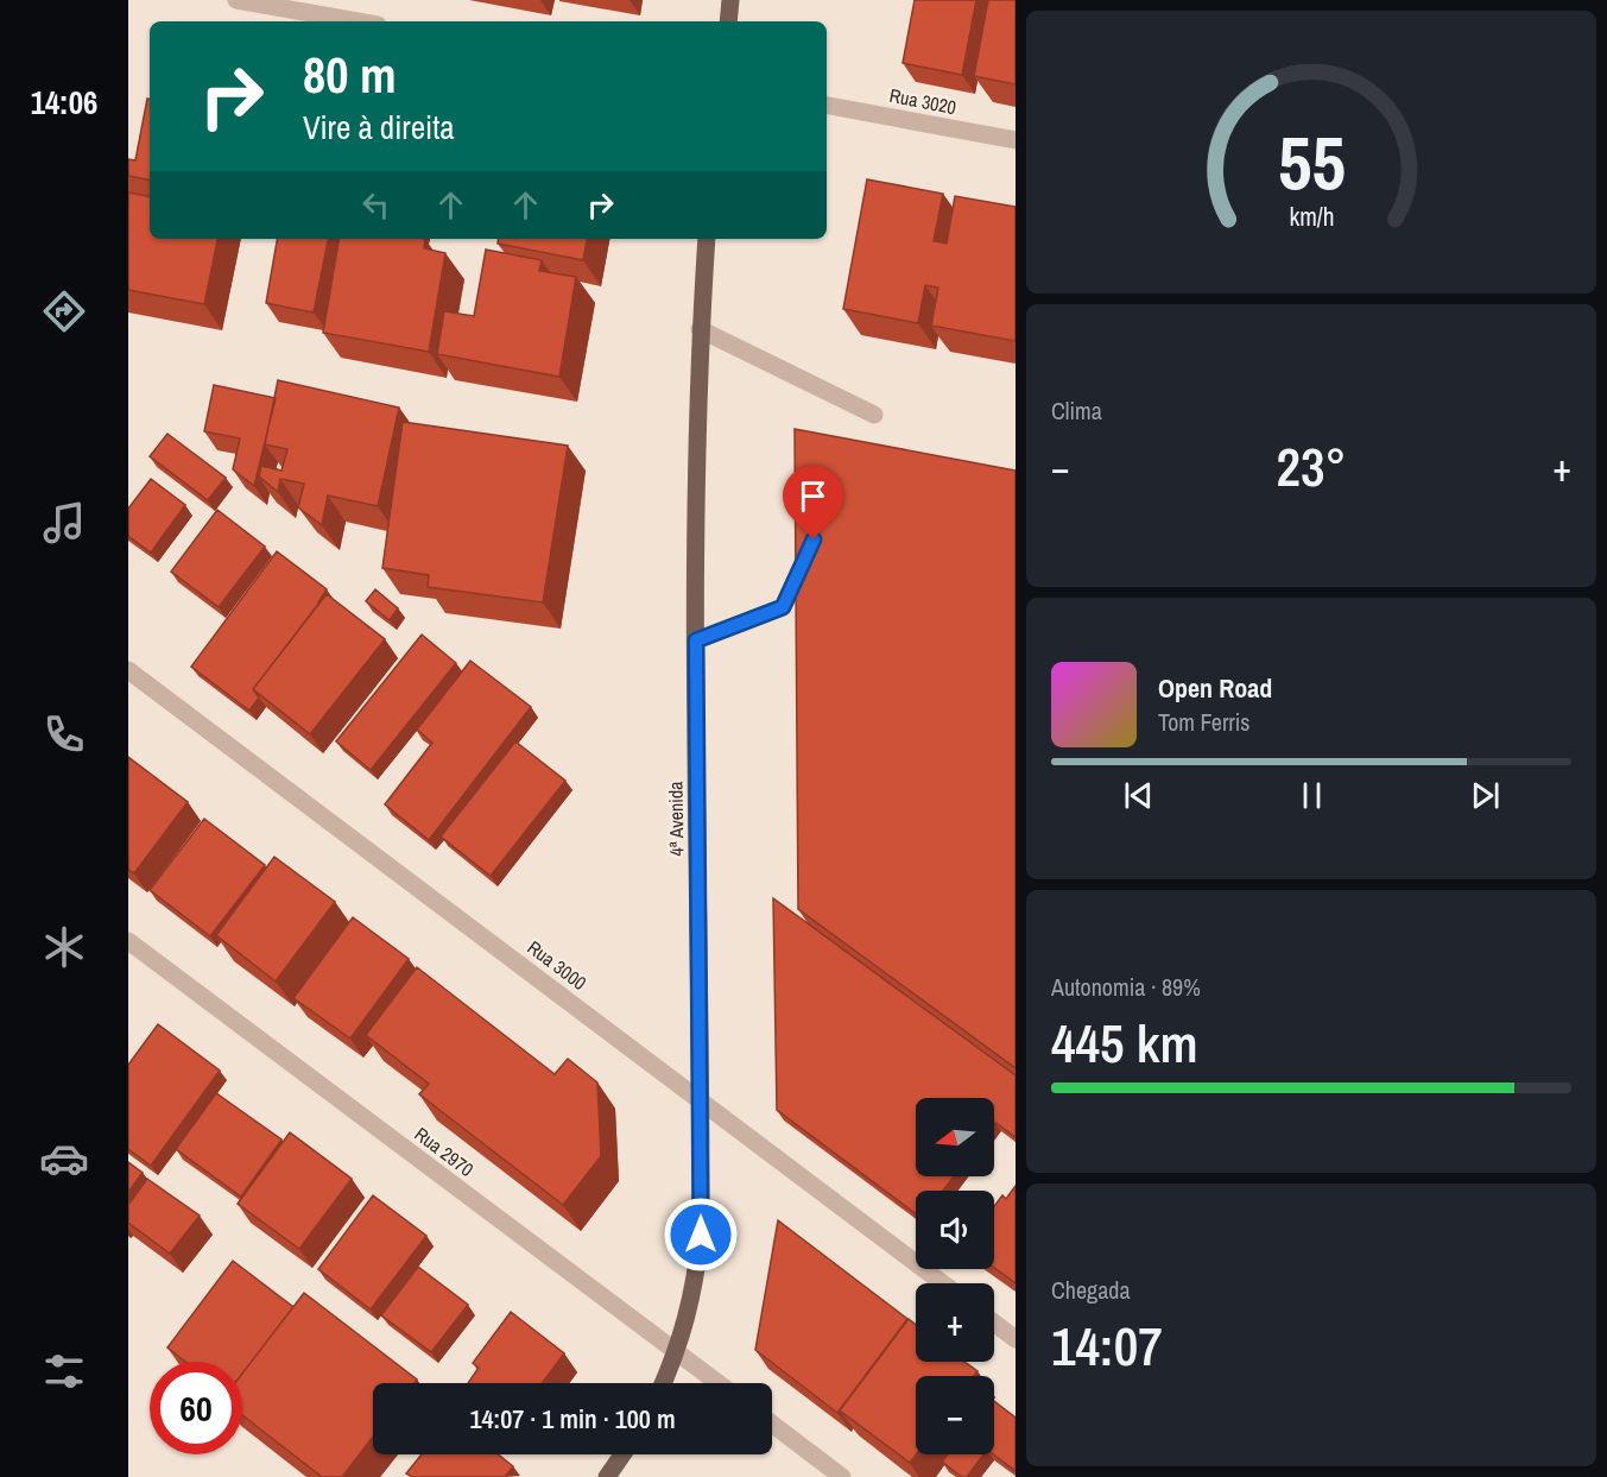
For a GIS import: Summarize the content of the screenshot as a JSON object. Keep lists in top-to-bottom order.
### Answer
{
  "streets": {
    "main road": ["4ª Avenida"],
    "street": ["Rua 3020", "Rua 3000", "Rua 2970"]
  },
  "crossings": [
    ["4ª Avenida", "Rua 3000"],
    ["4ª Avenida", "Rua 2970"]
  ],
  "north": "left",
  "page": {
    "tabs": "14:06",
    "turn": ["80 m", "Vire à direita"],
    "tile": [
      "Clima",
      ["Autonomia · 89%", "445 km"],
      ["Chegada", "14:07"]
    ],
    "heat": ["−", "23°", "+"],
    "song": ["Open Road", "Tom Ferris"],
    "map_buttons": ["+", "−"],
    "limit": "60",
    "trip": "14:07 · 1 min · 100 m",
    "gauge": ["55", "km/h"]
  }
}
